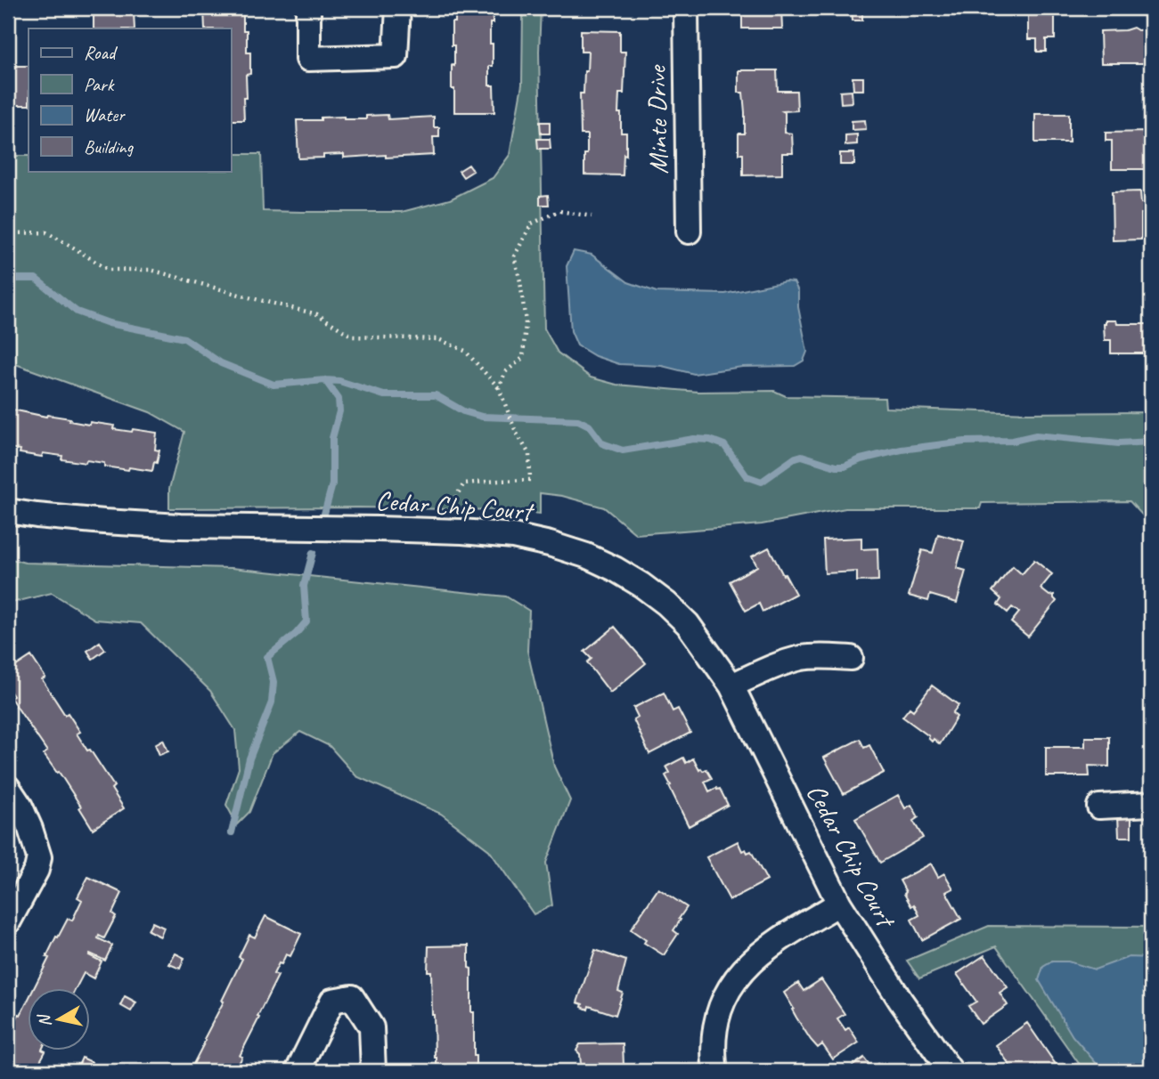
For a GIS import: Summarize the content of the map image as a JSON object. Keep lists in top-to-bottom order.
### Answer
{
  "streets": {
    "street": ["Minte Drive", "Cedar Chip Court"]
  },
  "legend": [
    "Road",
    "Park",
    "Water",
    "Building"
  ],
  "north": "left"
}
